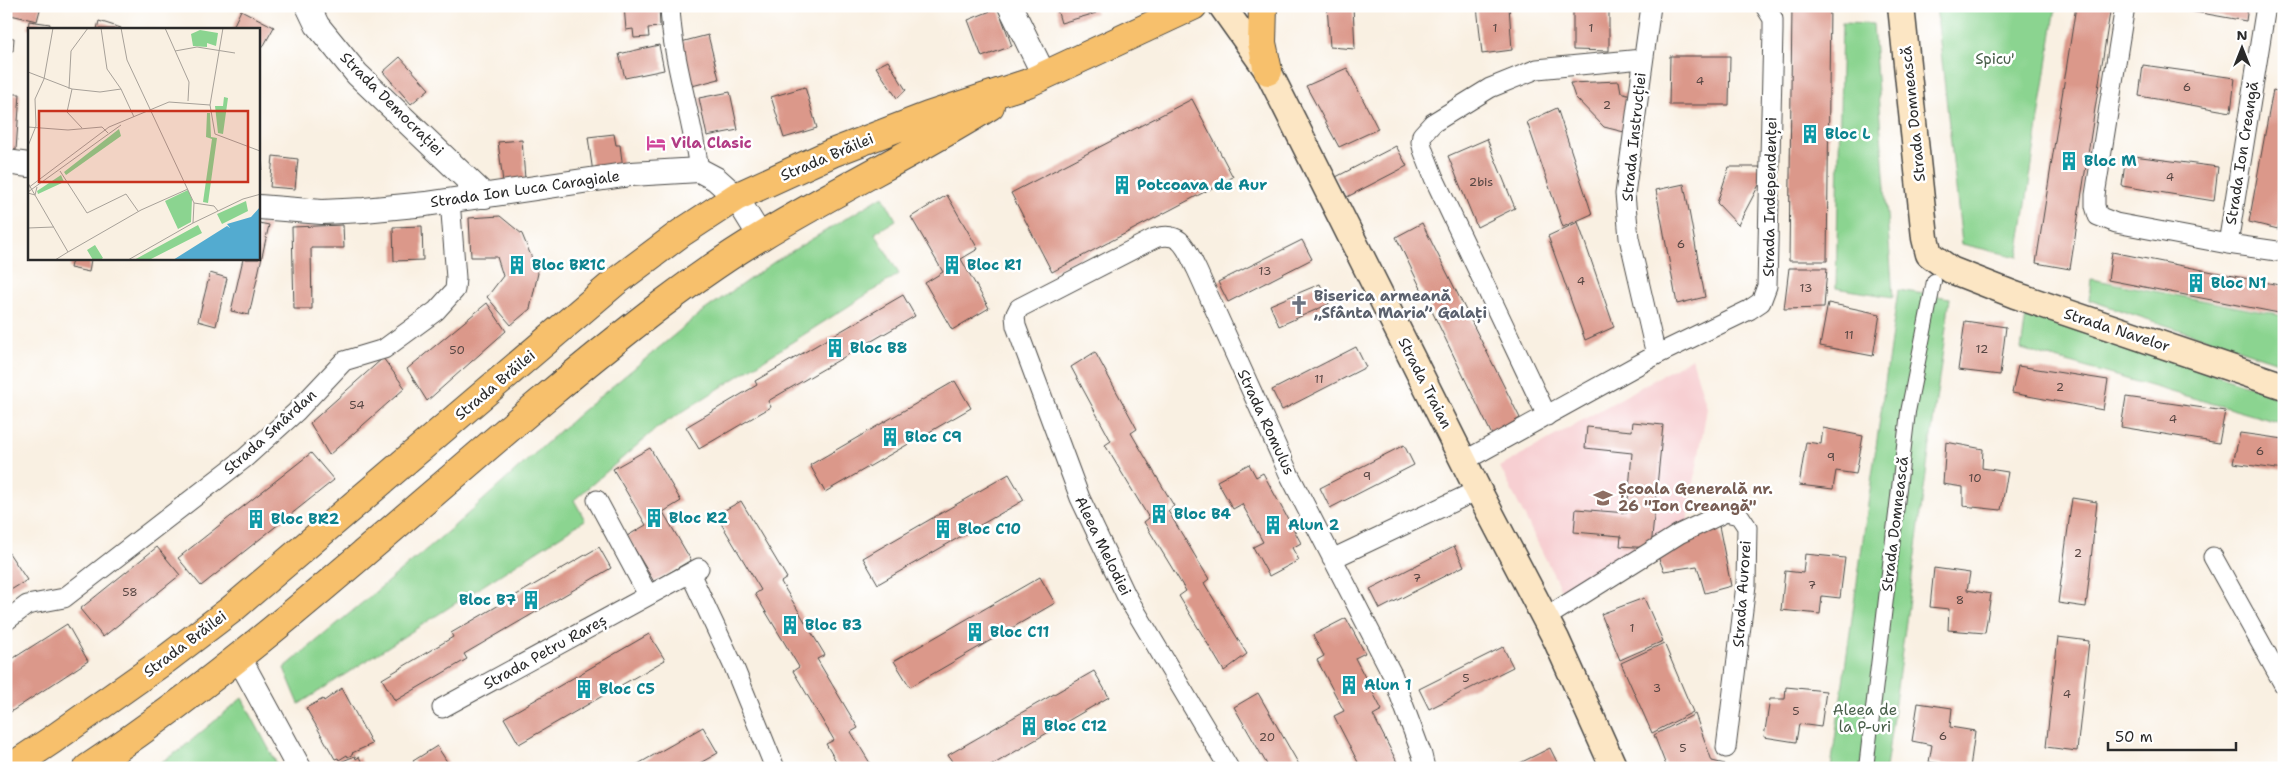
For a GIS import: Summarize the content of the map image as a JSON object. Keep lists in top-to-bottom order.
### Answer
{
  "streets": {
    "main road": [
      "Strada Domnească",
      "Strada Brăilei",
      "Strada Navelor",
      "Strada Traian"
    ],
    "street": [
      "Strada Democrației",
      "Strada Instrucției",
      "Strada Ion Creangă",
      "Strada Ion Luca Caragiale",
      "Strada Independenței",
      "Strada Romulus",
      "Strada Smârdan",
      "Aleea Melodiei",
      "Strada Aurorei",
      "Strada Petru Rareș"
    ]
  },
  "crossings": [
    ["Strada Democrației", "Strada Ion Luca Caragiale"],
    ["Strada Domnească", "Strada Navelor"],
    ["Strada Instrucției", "Strada Independenței"],
    ["Strada Ion Luca Caragiale", "Strada Smârdan"],
    ["Strada Independenței", "Strada Traian"],
    ["Strada Traian", "Strada Aurorei"],
    ["Strada Romulus", "Aleea Melodiei"]
  ],
  "parks": ["Spicu'", "Aleea de la P-uri"],
  "places": {
    "building": [
      "Bloc L",
      "Bloc M",
      "Potcoava de Aur",
      "Bloc BR1C",
      "Bloc R1",
      "Bloc N1",
      "Bloc B8",
      "Bloc C9",
      "Bloc B4",
      "Bloc R2",
      "Bloc BR2",
      "Alun 2",
      "Bloc C10",
      "Bloc B7",
      "Bloc B3",
      "Bloc C11",
      "Alun 1",
      "Bloc C5",
      "Bloc C12"
    ],
    "hotel": ["Vila Clasic"],
    "church": ["Biserica armeană „Sfânta Maria” Galați"],
    "school or university": ["Școala Generală nr. 26 \"Ion Creangă\""]
  },
  "house_numbers": [
    "1",
    "1",
    "4",
    "6",
    "2",
    "4",
    "2bis",
    "6",
    "13",
    "4",
    "13",
    "11",
    "12",
    "50",
    "11",
    "2",
    "54",
    "4",
    "6",
    "9",
    "9",
    "10",
    "2",
    "7",
    "7",
    "58",
    "8",
    "1",
    "5",
    "3",
    "4",
    "5",
    "6",
    "20",
    "5"
  ],
  "scale_bar": "50 m",
  "north": "top"
}
